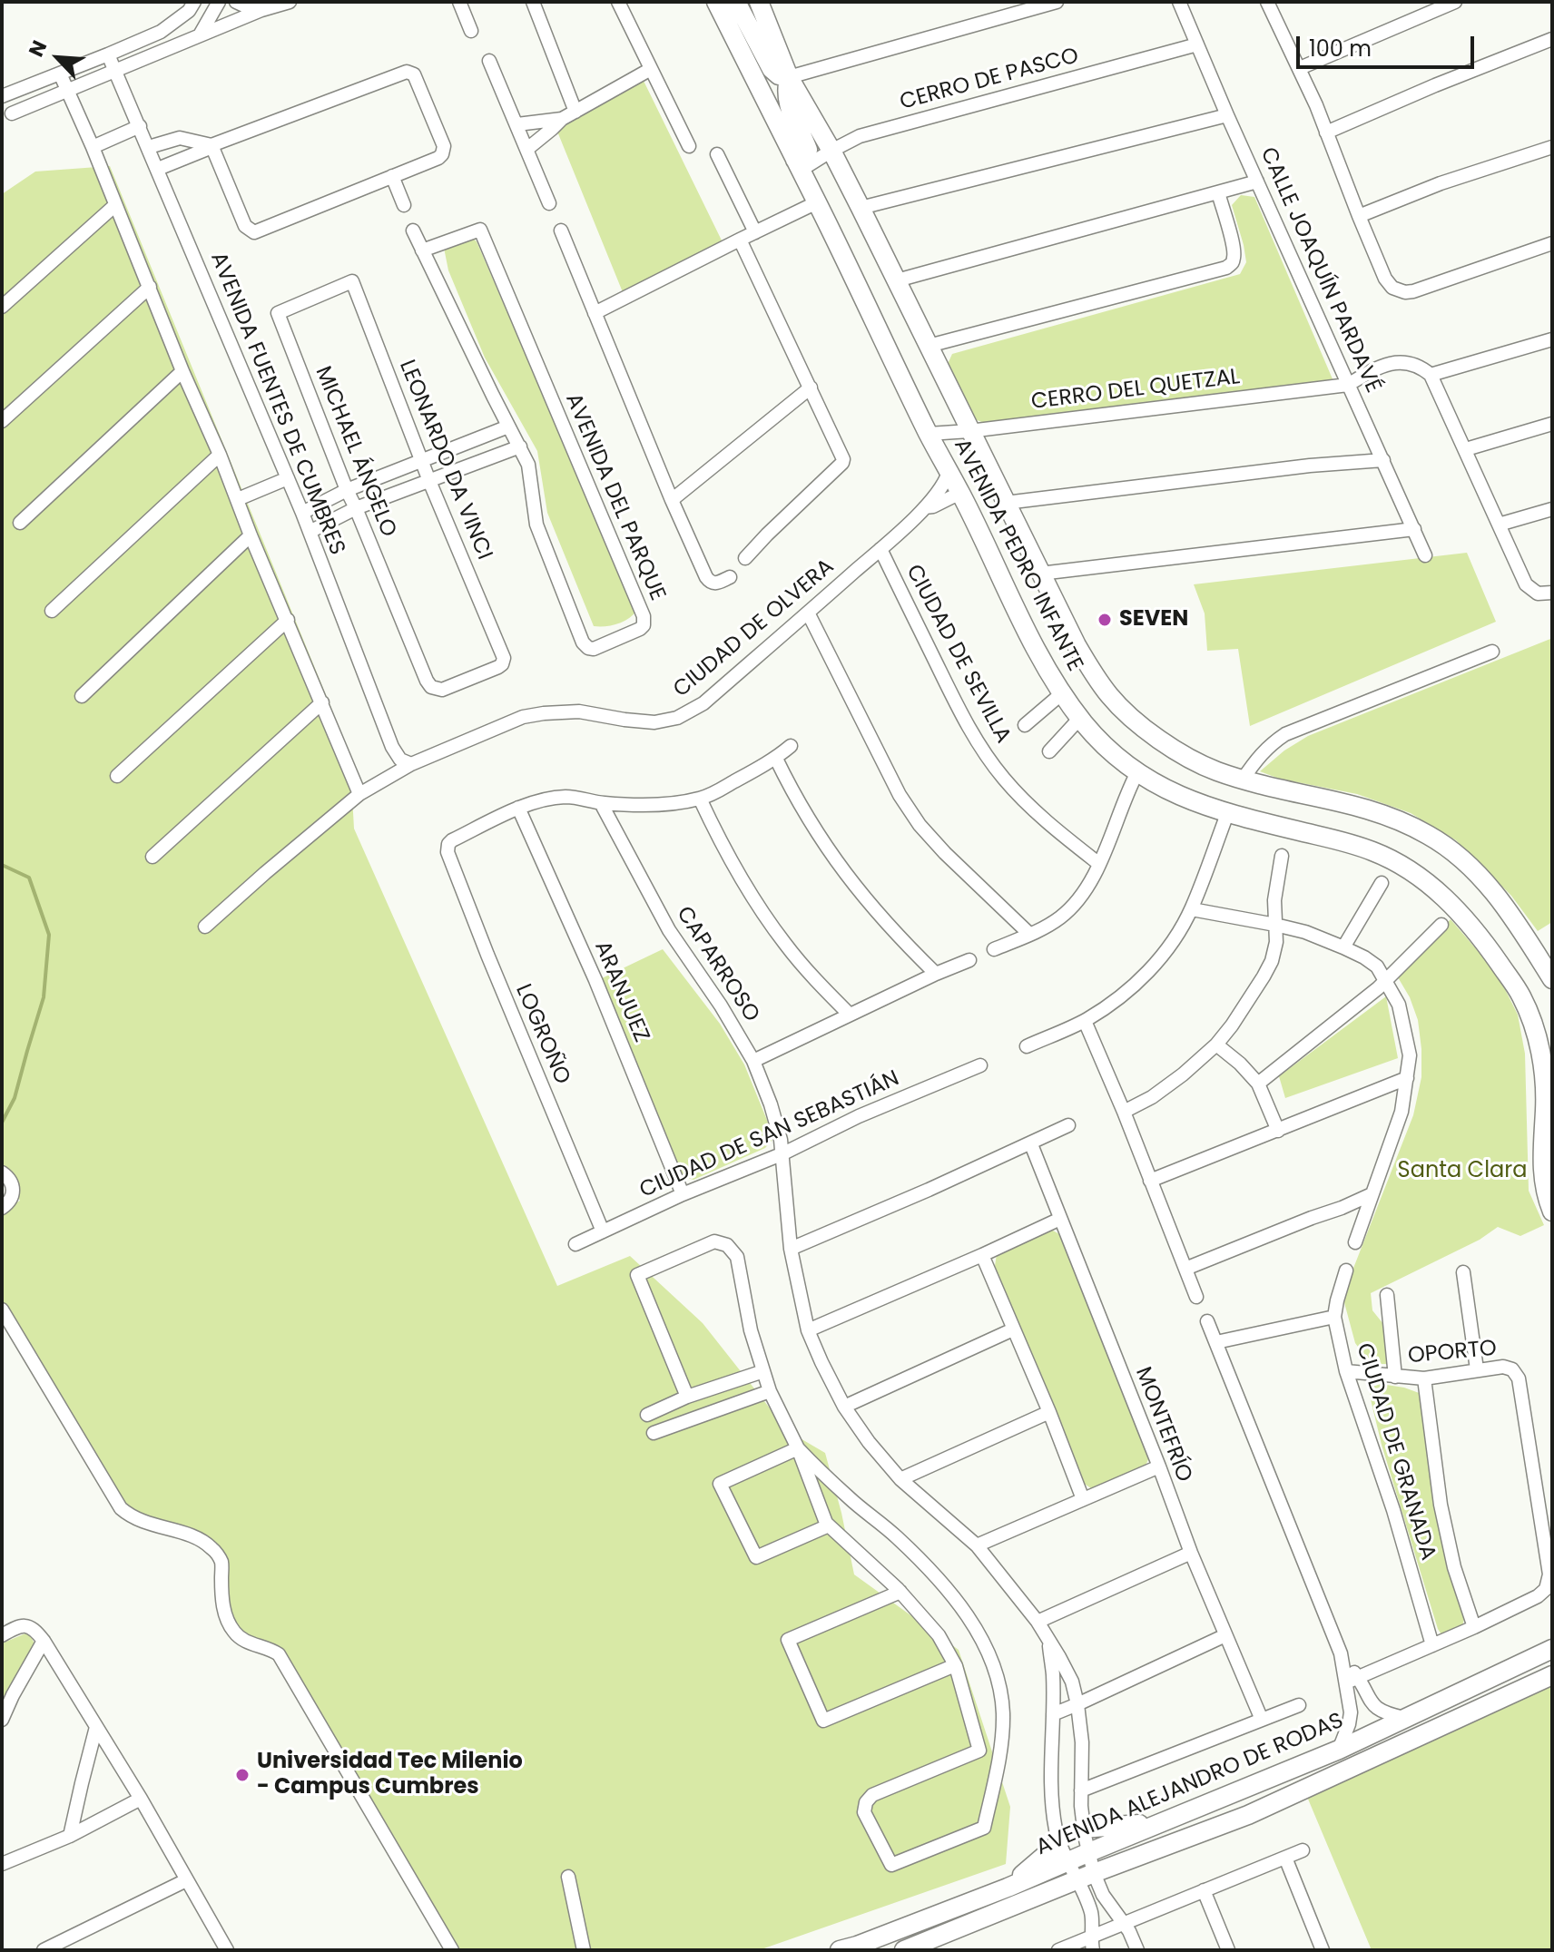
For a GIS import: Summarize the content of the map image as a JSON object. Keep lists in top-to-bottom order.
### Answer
{
  "streets": {
    "main road": ["AVENIDA PEDRO INFANTE", "AVENIDA ALEJANDRO DE RODAS"],
    "street": [
      "CERRO DE PASCO",
      "CALLE JOAQUÍN PARDAVÉ",
      "CERRO DEL QUETZAL",
      "AVENIDA FUENTES DE CUMBRES",
      "MICHAEL ÁNGELO",
      "LEONARDO DA VINCI",
      "AVENIDA DEL PARQUE",
      "CIUDAD DE OLVERA",
      "CIUDAD DE SEVILLA",
      "CAPARROSO",
      "ARANJUEZ",
      "LOGROÑO",
      "CIUDAD DE SAN SEBASTIÁN",
      "OPORTO",
      "MONTEFRÍO",
      "CIUDAD DE GRANADA"
    ]
  },
  "crossings": [
    ["CERRO DE PASCO", "CALLE JOAQUÍN PARDAVÉ"],
    ["CERRO DE PASCO", "AVENIDA PEDRO INFANTE"],
    ["CALLE JOAQUÍN PARDAVÉ", "CERRO DEL QUETZAL"],
    ["CERRO DEL QUETZAL", "AVENIDA PEDRO INFANTE"],
    ["AVENIDA FUENTES DE CUMBRES", "CIUDAD DE OLVERA"],
    ["MICHAEL ÁNGELO", "LEONARDO DA VINCI"],
    ["AVENIDA PEDRO INFANTE", "CIUDAD DE OLVERA"],
    ["CIUDAD DE OLVERA", "CIUDAD DE SEVILLA"],
    ["CAPARROSO", "CIUDAD DE SAN SEBASTIÁN"],
    ["CAPARROSO", "AVENIDA ALEJANDRO DE RODAS"],
    ["ARANJUEZ", "LOGROÑO"],
    ["ARANJUEZ", "CIUDAD DE SAN SEBASTIÁN"],
    ["LOGROÑO", "CIUDAD DE SAN SEBASTIÁN"],
    ["OPORTO", "CIUDAD DE GRANADA"]
  ],
  "parks": ["Santa Clara"],
  "places": ["SEVEN", "Universidad Tec Milenio - Campus Cumbres"],
  "scale_bar": "100 m",
  "north": "top left"
}
